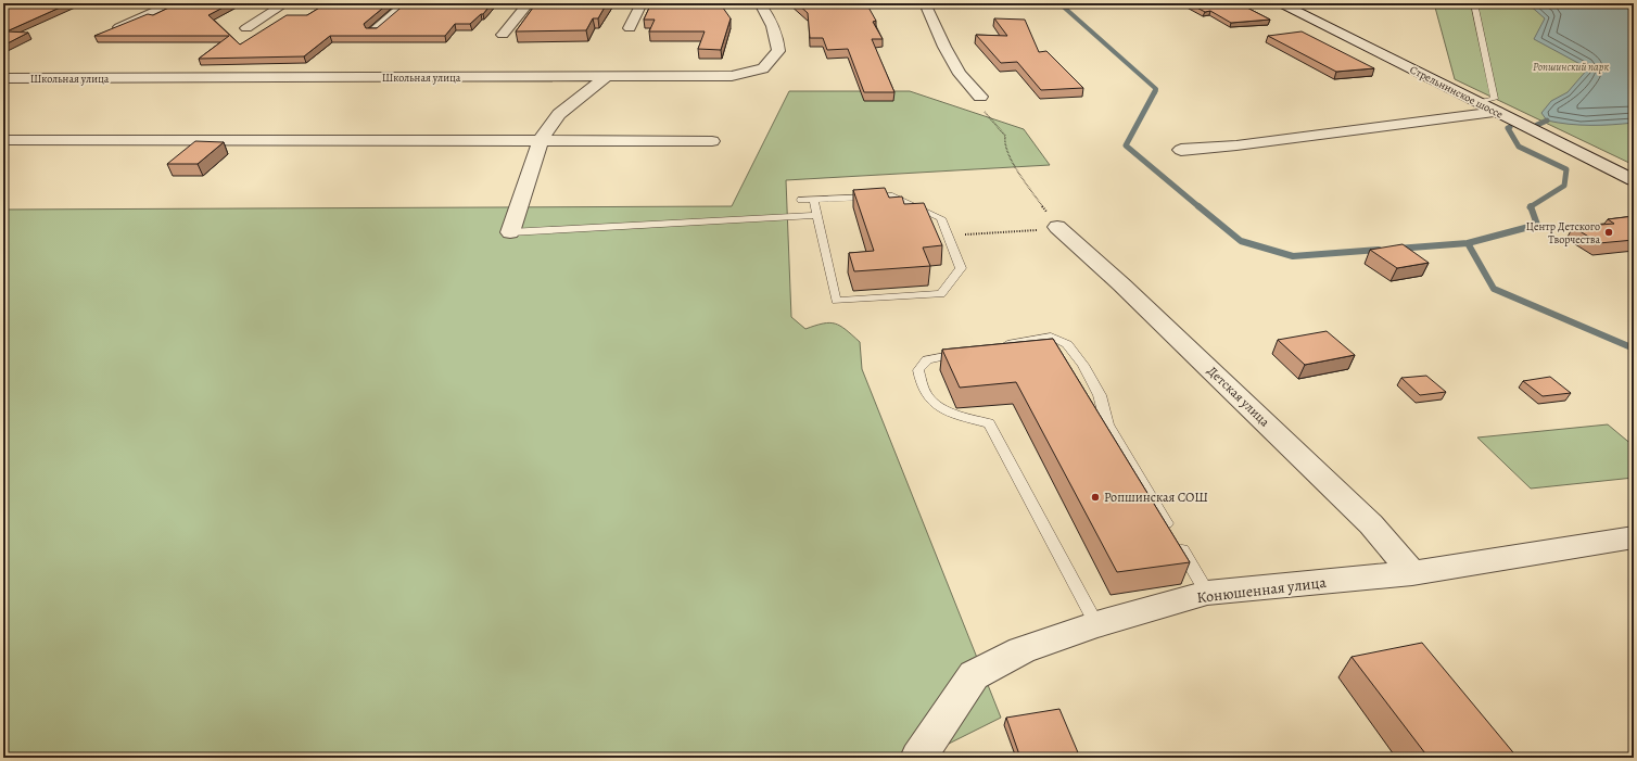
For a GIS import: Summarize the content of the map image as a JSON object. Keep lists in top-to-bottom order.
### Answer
{
  "streets": {
    "street": [
      "Школьная улица",
      "Стрельнинское шоссе",
      "Детская улица",
      "Конюшенная улица"
    ]
  },
  "crossings": [
    ["Детская улица", "Конюшенная улица"]
  ],
  "parks": ["Ропшинский парк"],
  "places": ["Центр Детского Творчества", "Ропшинская СОШ"]
}
